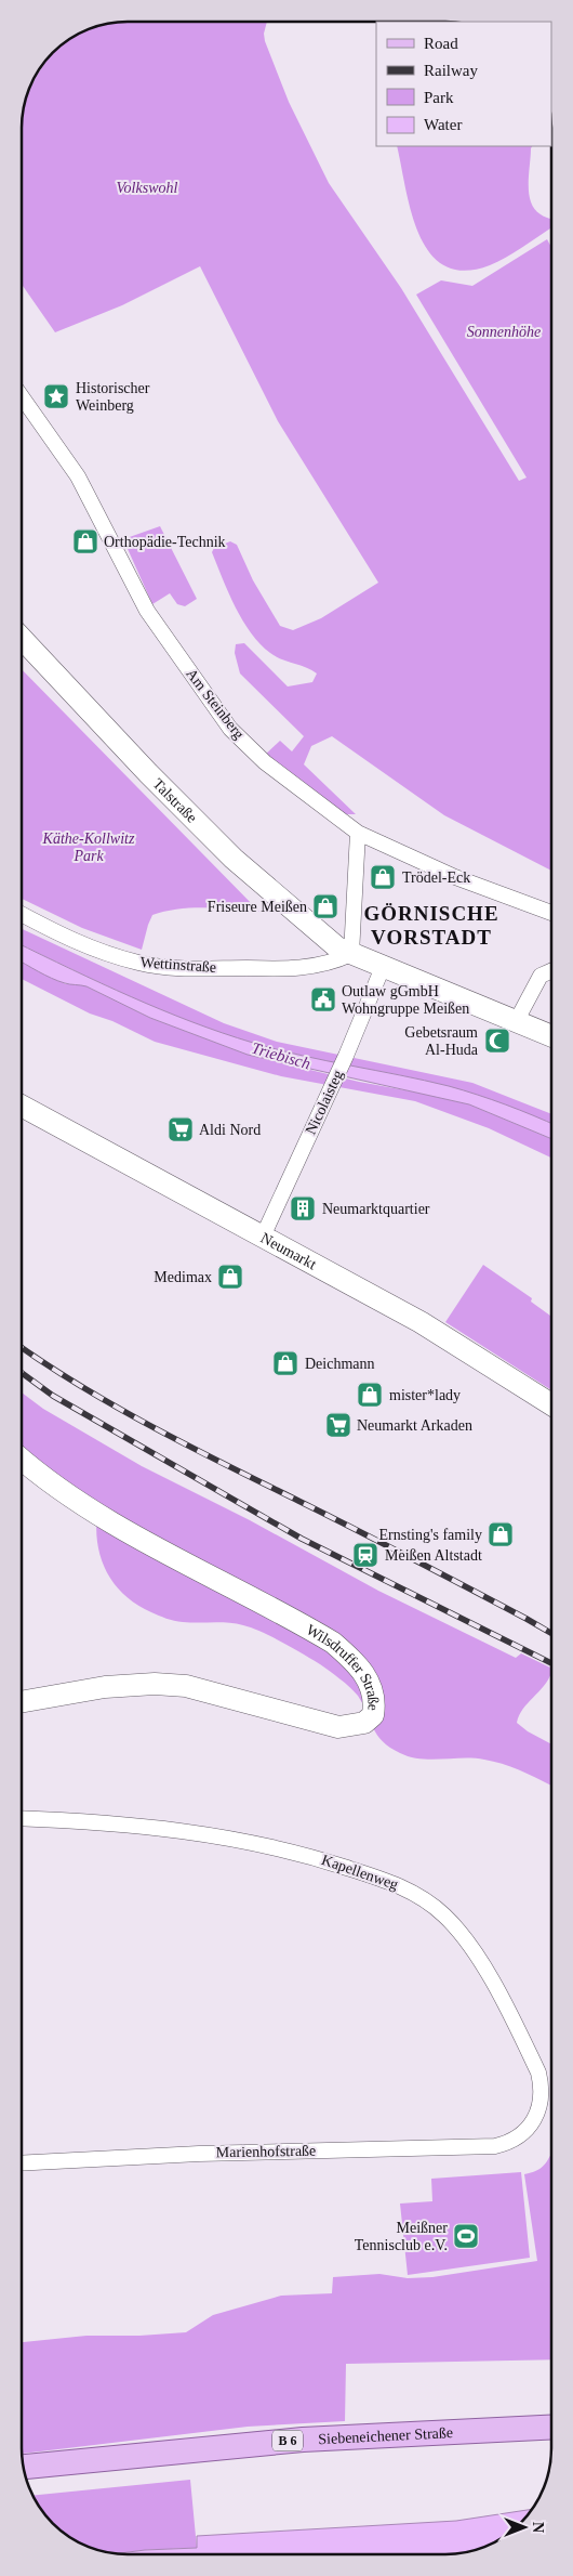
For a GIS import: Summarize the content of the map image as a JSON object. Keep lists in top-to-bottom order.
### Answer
{
  "streets": {
    "main road": [
      "Talstraße",
      "Neumarkt",
      "Wilsdruffer Straße",
      "Siebeneichener Straße",
      "B 6"
    ],
    "street": [
      "Am Steinberg",
      "Wettinstraße",
      "Nicolaisteg",
      "Kapellenweg",
      "Marienhofstraße"
    ]
  },
  "crossings": [
    ["Talstraße", "Wettinstraße"],
    ["Talstraße", "Nicolaisteg"],
    ["Nicolaisteg", "Neumarkt"],
    ["Kapellenweg", "Marienhofstraße"]
  ],
  "districts": ["GÖRNISCHE VORSTADT"],
  "water": ["Triebisch"],
  "parks": ["Volkswohl", "Sonnenhöhe", "Käthe-Kollwitz Park"],
  "places": {
    "place": ["Historischer Weinberg"],
    "shop": [
      "Orthopädie-Technik",
      "Trödel-Eck",
      "Friseure Meißen",
      "Medimax",
      "Deichmann",
      "mister*lady",
      "Ernsting's family"
    ],
    "public building": ["Outlaw gGmbH Wohngruppe Meißen"],
    "mosque": ["Gebetsraum Al-Huda"],
    "supermarket": ["Aldi Nord", "Neumarkt Arkaden"],
    "building": ["Neumarktquartier"],
    "station": ["Meißen Altstadt"],
    "sports": ["Meißner Tennisclub e.V."]
  },
  "legend": [
    "Road",
    "Railway",
    "Park",
    "Water"
  ],
  "north": "right"
}
